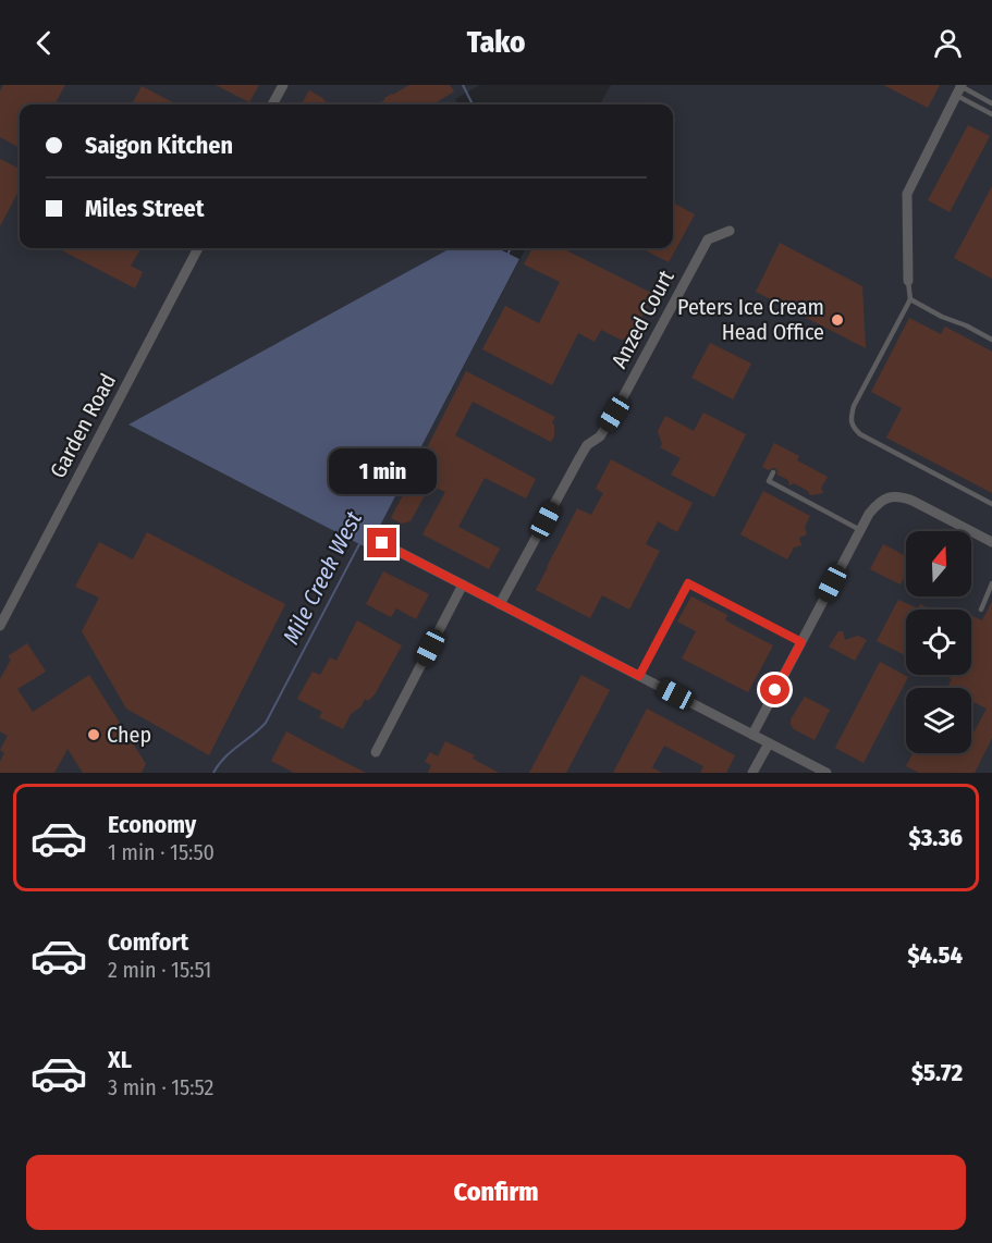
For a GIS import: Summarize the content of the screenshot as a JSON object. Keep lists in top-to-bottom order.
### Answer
{
  "streets": {
    "street": ["Anzed Court", "Garden Road"]
  },
  "water": ["Mile Creek West"],
  "places": ["Peters Ice Cream Head Office", "Chep"],
  "north": "top",
  "page": {
    "header": "Tako",
    "banner": ["Saigon Kitchen", "Miles Street"],
    "bubble": "1 min",
    "list": [
      {
        "name": "Economy",
        "note": "1 min · 15:50",
        "value": "$3.36"
      },
      {
        "name": "Comfort",
        "note": "2 min · 15:51",
        "value": "$4.54"
      },
      {
        "name": "XL",
        "note": "3 min · 15:52",
        "value": "$5.72"
      }
    ],
    "buttons": "Confirm"
  }
}
